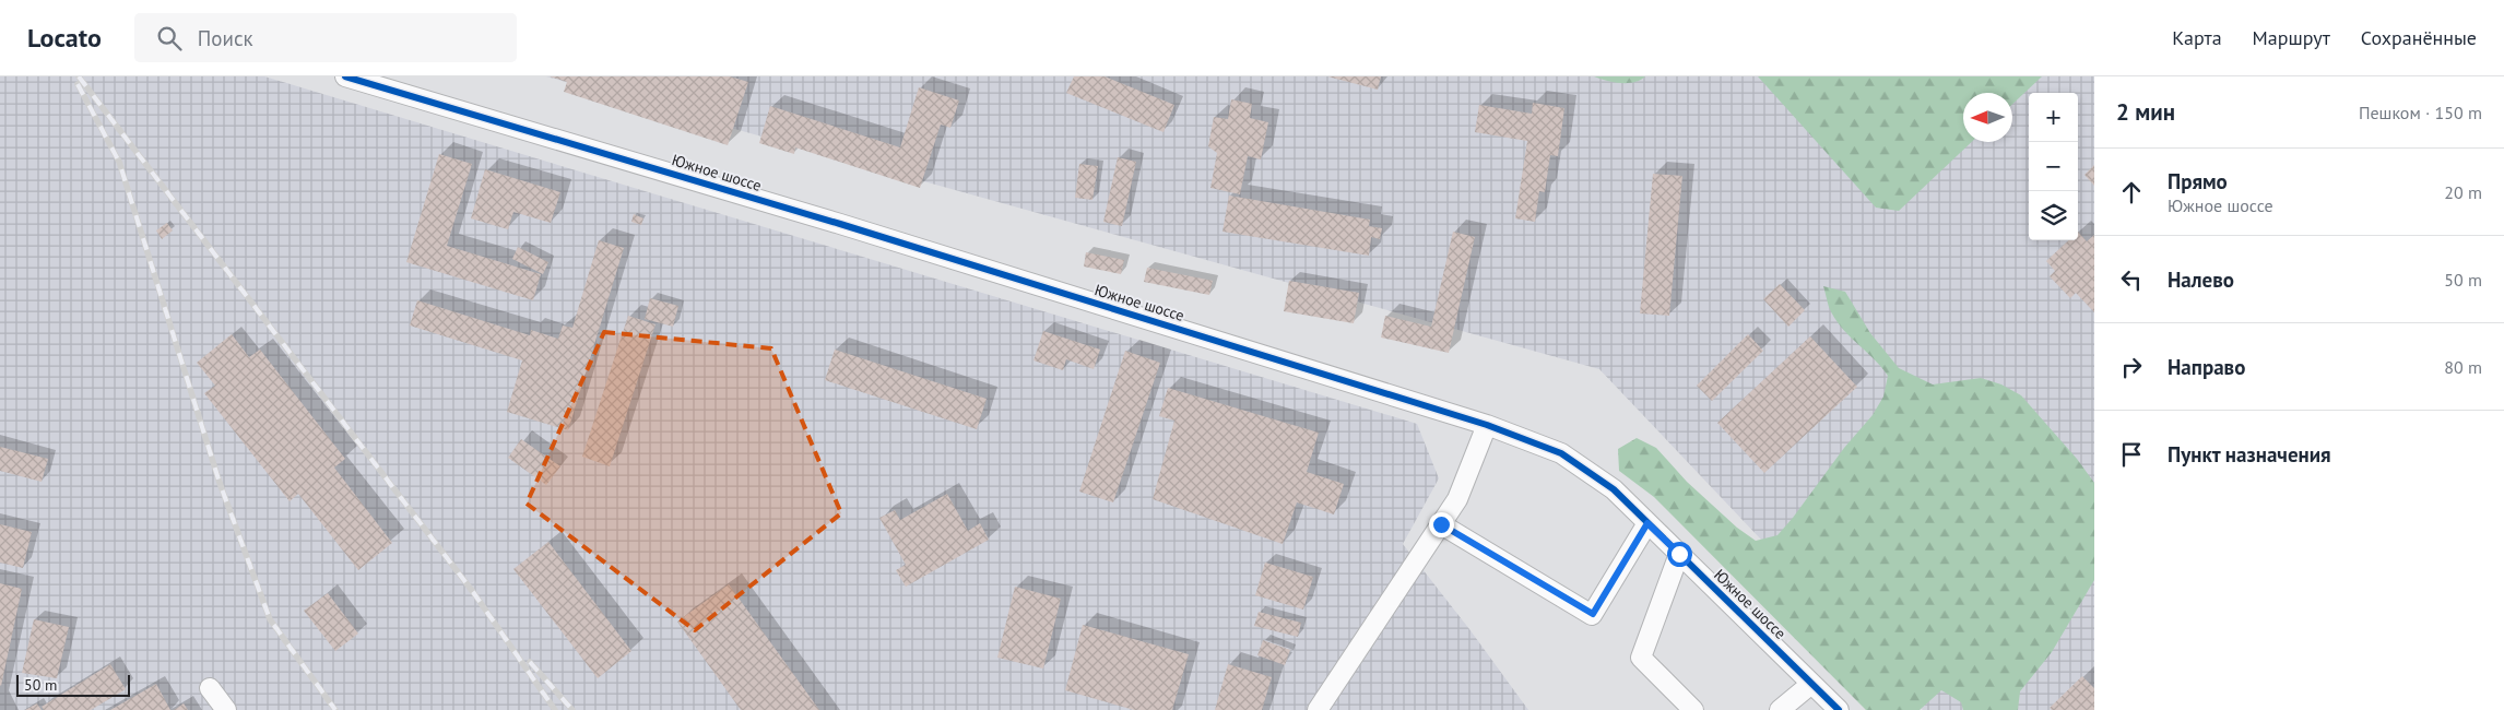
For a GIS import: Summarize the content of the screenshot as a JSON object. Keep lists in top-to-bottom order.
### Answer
{
  "streets": {
    "street": ["Южное шоссе"]
  },
  "scale_bar": "50 m",
  "north": "left",
  "page": {
    "header": "Locato",
    "search": "Поиск",
    "nav": ["Карта", "Маршрут", "Сохранённые"],
    "heading": ["2 мин", "Пешком · 150 m"],
    "map_buttons": ["+", "−"],
    "list": [
      ["Прямо", "Южное шоссе", "20 m"],
      ["Налево", "50 m"],
      ["Направо", "80 m"],
      "Пункт назначения"
    ],
    "scale": "50 m"
  }
}
